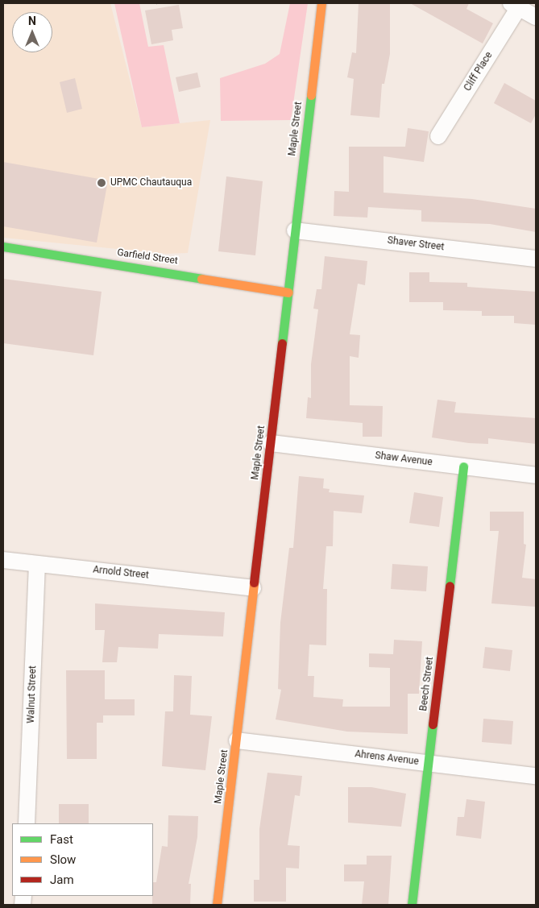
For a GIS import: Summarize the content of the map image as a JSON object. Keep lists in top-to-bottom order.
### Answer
{
  "streets": {
    "street": [
      "Cliff Place",
      "Maple Street",
      "Shaver Street",
      "Garfield Street",
      "Shaw Avenue",
      "Arnold Street",
      "Beech Street",
      "Walnut Street",
      "Ahrens Avenue"
    ]
  },
  "crossings": [
    ["Maple Street", "Shaver Street"],
    ["Maple Street", "Garfield Street"],
    ["Maple Street", "Shaw Avenue"],
    ["Maple Street", "Arnold Street"],
    ["Maple Street", "Ahrens Avenue"],
    ["Shaw Avenue", "Beech Street"],
    ["Arnold Street", "Walnut Street"],
    ["Beech Street", "Ahrens Avenue"]
  ],
  "places": ["UPMC Chautauqua"],
  "legend": ["Fast", "Slow", "Jam"],
  "north": "top"
}
